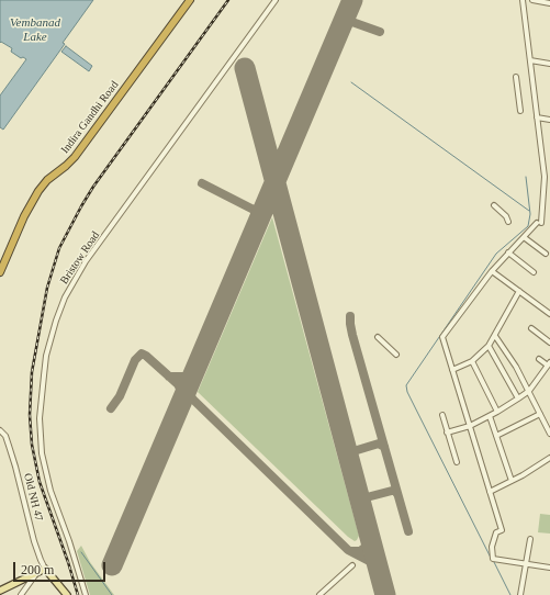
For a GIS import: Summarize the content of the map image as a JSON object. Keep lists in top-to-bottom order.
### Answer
{
  "streets": {
    "highway": ["Indira Gandhi Road"],
    "main road": ["Old NH 47"],
    "street": ["Bristow Road"]
  },
  "water": ["Vembanad Lake"],
  "scale_bar": "200 m"
}
